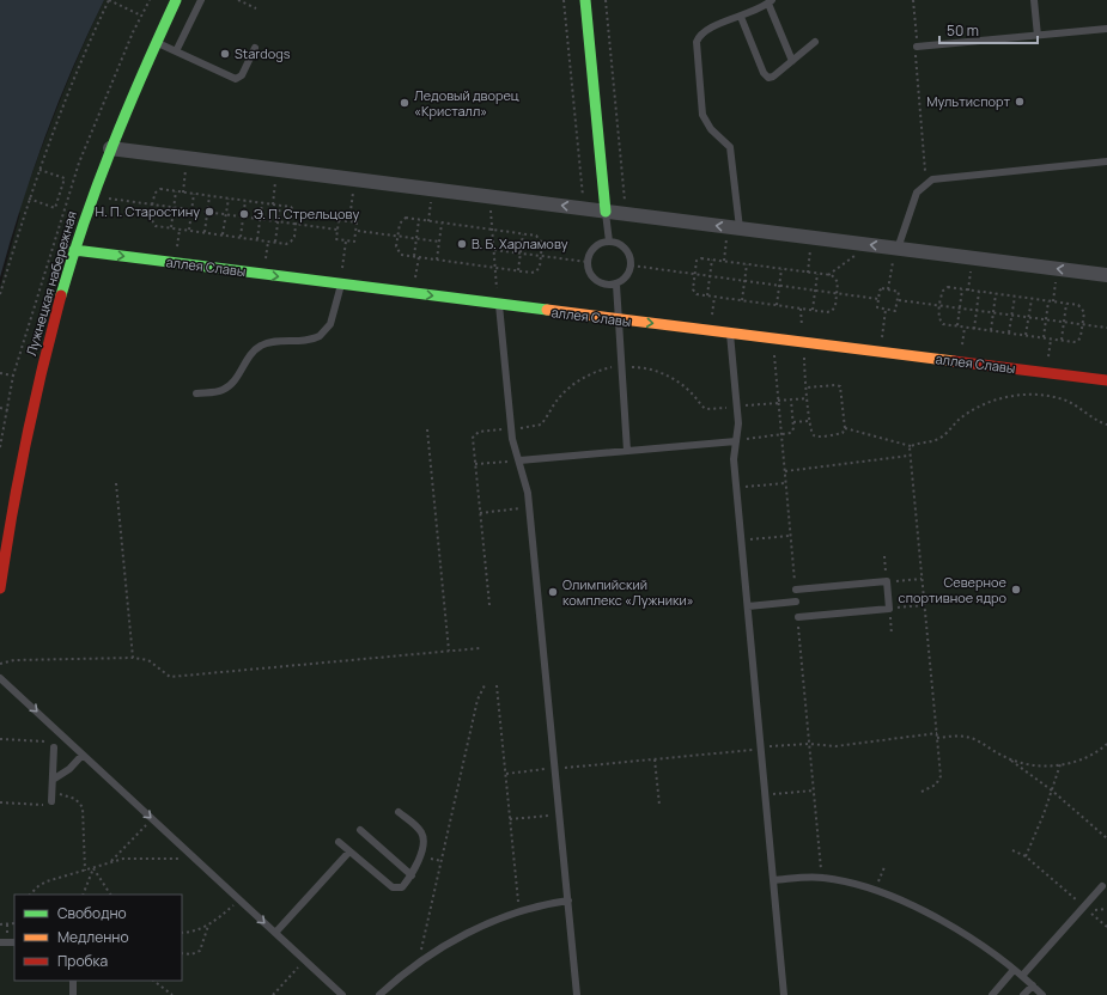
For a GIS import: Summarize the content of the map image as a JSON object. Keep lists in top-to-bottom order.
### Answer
{
  "streets": {
    "street": ["аллея Славы", "Лужнецкая набережная"]
  },
  "crossings": [
    ["аллея Славы", "Лужнецкая набережная"]
  ],
  "one_way": ["аллея Славы"],
  "places": [
    "Stardogs",
    "Мультиспорт",
    "Ледовый дворец «Кристалл»",
    "Н. П. Старостину",
    "Э. П. Стрельцову",
    "В. Б. Харламову",
    "Северное спортивное ядро",
    "Олимпийский комплекс «Лужники»"
  ],
  "legend": ["Свободно", "Медленно", "Пробка"],
  "scale_bar": "50 m"
}
